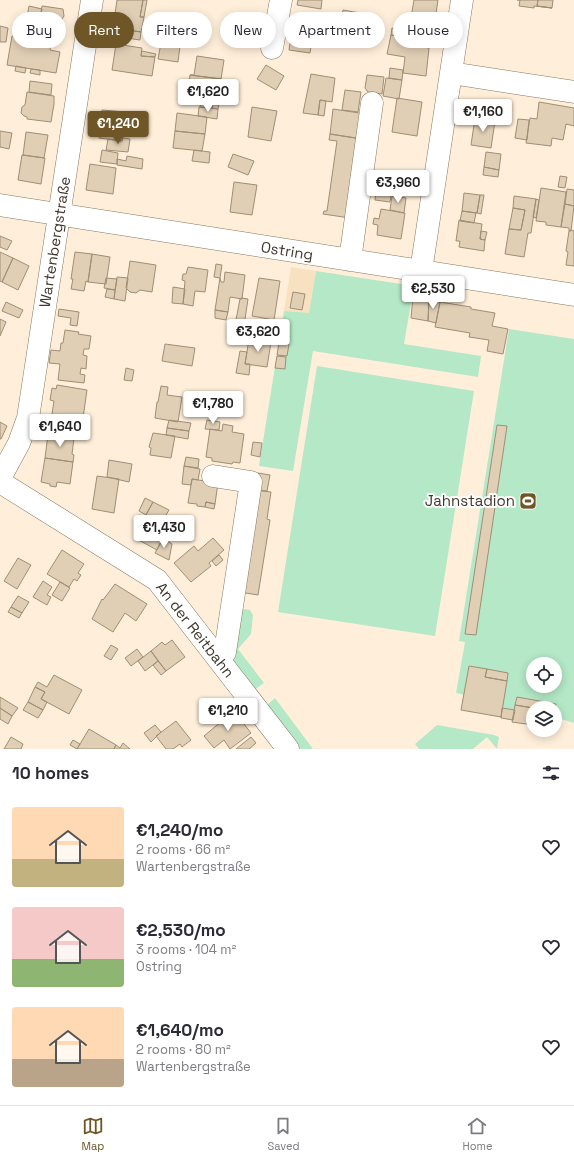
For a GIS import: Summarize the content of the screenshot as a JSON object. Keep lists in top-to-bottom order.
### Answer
{
  "streets": {
    "street": ["Wartenbergstraße", "Ostring", "An der Reitbahn"]
  },
  "crossings": [
    ["Wartenbergstraße", "Ostring"]
  ],
  "places": {
    "sports": ["Jahnstadion"]
  },
  "page": {
    "chip": [
      "Buy",
      "Rent",
      "Filters",
      "New",
      "Apartment",
      "House"
    ],
    "price": [
      "€1,620",
      "€1,160",
      "€1,240",
      "€3,960",
      "€2,530",
      "€3,620",
      "€1,780",
      "€1,640",
      "€1,430",
      "€1,210"
    ],
    "heading": "10 homes",
    "list": [
      {
        "name": "€1,240/mo",
        "note": "2 rooms · 66 m² · Wartenbergstraße"
      },
      {
        "name": "€2,530/mo",
        "note": "3 rooms · 104 m² · Ostring"
      },
      {
        "name": "€1,640/mo",
        "note": "2 rooms · 80 m² · Wartenbergstraße"
      }
    ],
    "tabs": ["Map", "Saved", "Home"]
  }
}
